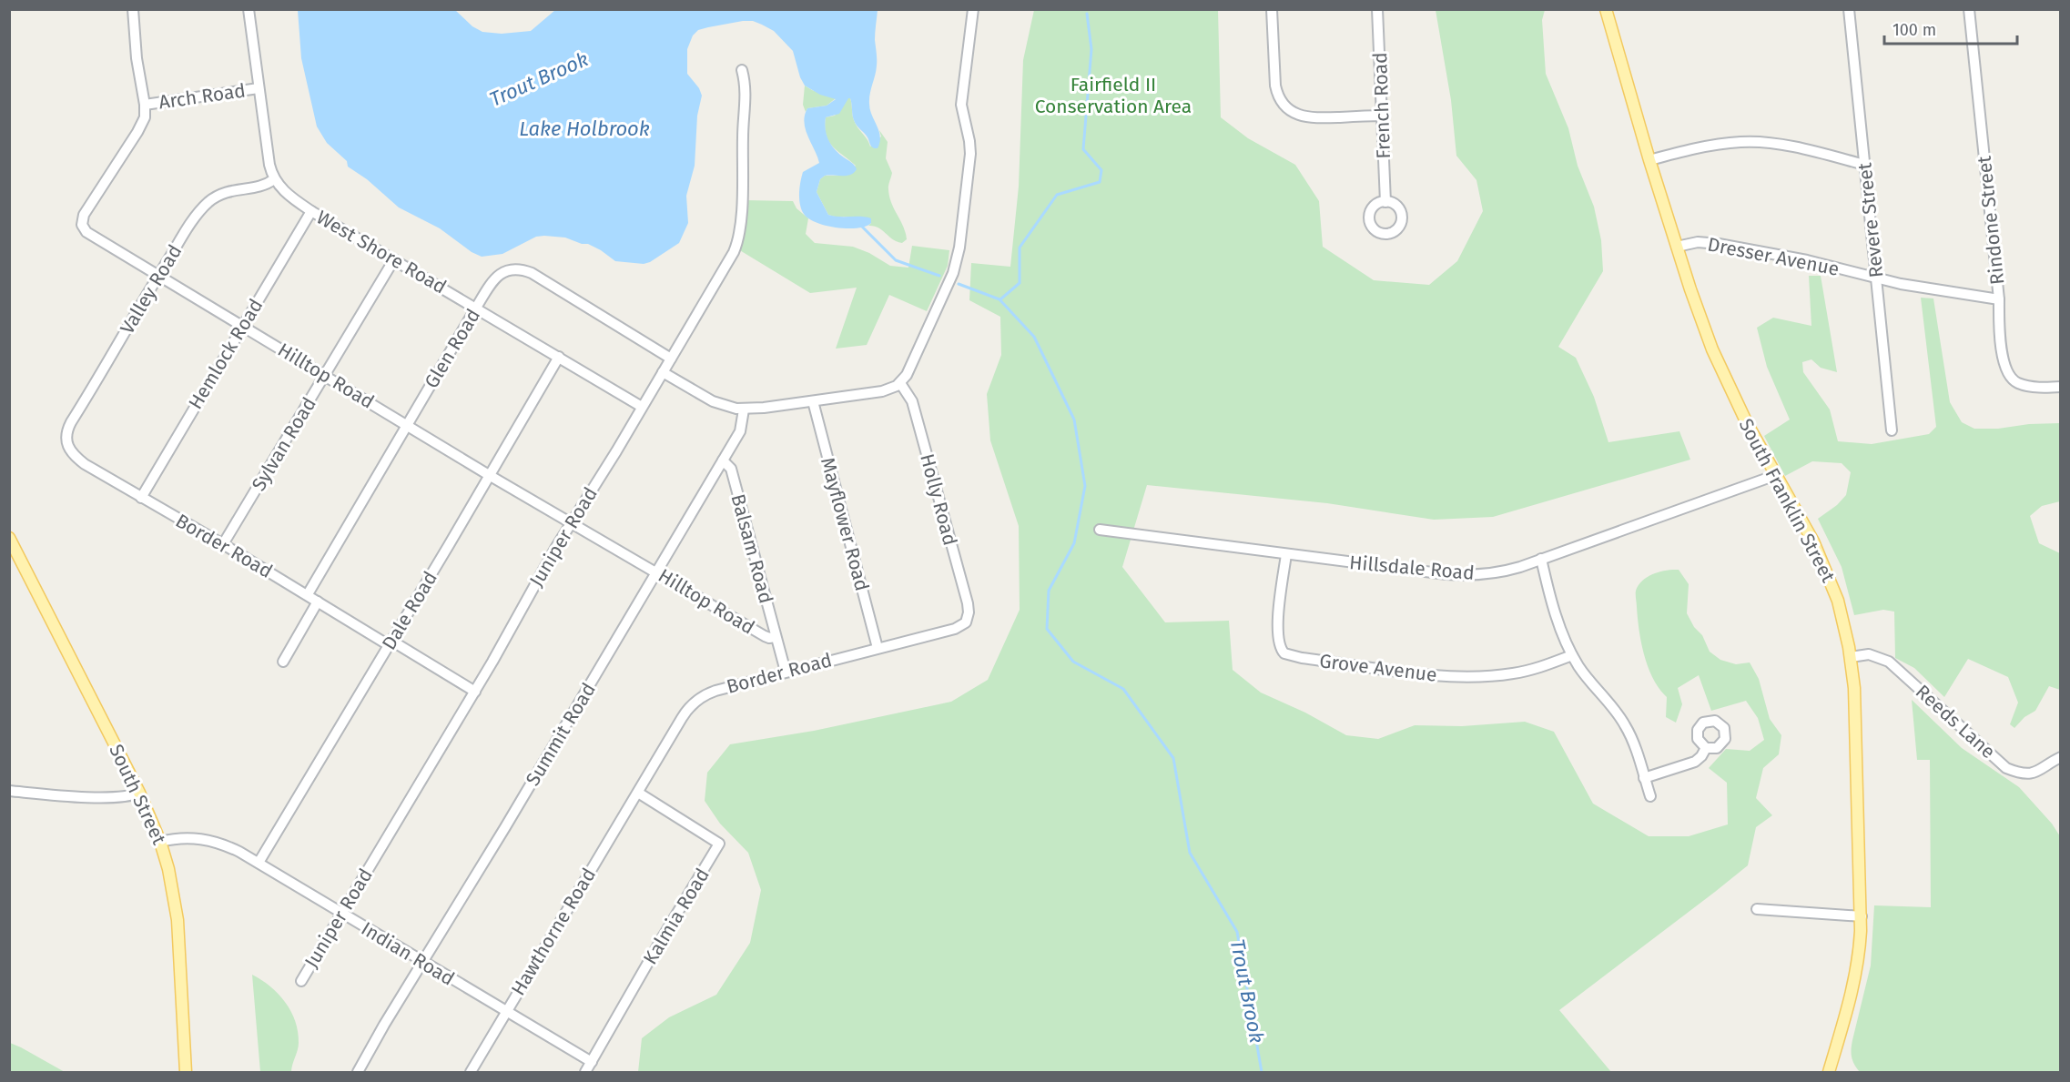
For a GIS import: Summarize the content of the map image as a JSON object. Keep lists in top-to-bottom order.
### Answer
{
  "streets": {
    "main road": ["South Franklin Street", "South Street"],
    "street": [
      "Arch Road",
      "French Road",
      "Revere Street",
      "Rindone Street",
      "West Shore Road",
      "Dresser Avenue",
      "Valley Road",
      "Glen Road",
      "Hemlock Road",
      "Hilltop Road",
      "Sylvan Road",
      "Holly Road",
      "Mayflower Road",
      "Juniper Road",
      "Border Road",
      "Balsam Road",
      "Hillsdale Road",
      "Dale Road",
      "Grove Avenue",
      "Reeds Lane",
      "Summit Road",
      "Kalmia Road",
      "Hawthorne Road",
      "Indian Road"
    ]
  },
  "crossings": [
    ["Arch Road", "Hilltop Road"],
    ["Revere Street", "Dresser Avenue"],
    ["Rindone Street", "Dresser Avenue"],
    ["West Shore Road", "Valley Road"],
    ["West Shore Road", "Glen Road"],
    ["West Shore Road", "Hemlock Road"],
    ["West Shore Road", "Sylvan Road"],
    ["West Shore Road", "Juniper Road"],
    ["West Shore Road", "Dale Road"],
    ["Dresser Avenue", "South Franklin Street"],
    ["Valley Road", "Hilltop Road"],
    ["Valley Road", "Border Road"],
    ["Glen Road", "Hilltop Road"],
    ["Glen Road", "Juniper Road"],
    ["Glen Road", "Border Road"],
    ["Hemlock Road", "Hilltop Road"],
    ["Hemlock Road", "Border Road"],
    ["Hilltop Road", "Sylvan Road"],
    ["Hilltop Road", "Juniper Road"],
    ["Hilltop Road", "Balsam Road"],
    ["Hilltop Road", "Dale Road"],
    ["Hilltop Road", "Summit Road"],
    ["Sylvan Road", "Border Road"],
    ["Holly Road", "Border Road"],
    ["South Franklin Street", "Hillsdale Road"],
    ["South Franklin Street", "Reeds Lane"],
    ["Mayflower Road", "Border Road"],
    ["Juniper Road", "Border Road"],
    ["Juniper Road", "Indian Road"],
    ["Border Road", "Balsam Road"],
    ["Border Road", "Dale Road"],
    ["Border Road", "Kalmia Road"],
    ["Border Road", "Hawthorne Road"],
    ["Balsam Road", "Summit Road"],
    ["Hillsdale Road", "Grove Avenue"],
    ["Dale Road", "Indian Road"],
    ["Summit Road", "Indian Road"],
    ["South Street", "Indian Road"],
    ["Kalmia Road", "Hawthorne Road"],
    ["Kalmia Road", "Indian Road"],
    ["Hawthorne Road", "Indian Road"]
  ],
  "water": ["Trout Brook", "Lake Holbrook"],
  "parks": ["Fairfield II Conservation Area"],
  "scale_bar": "100 m"
}
